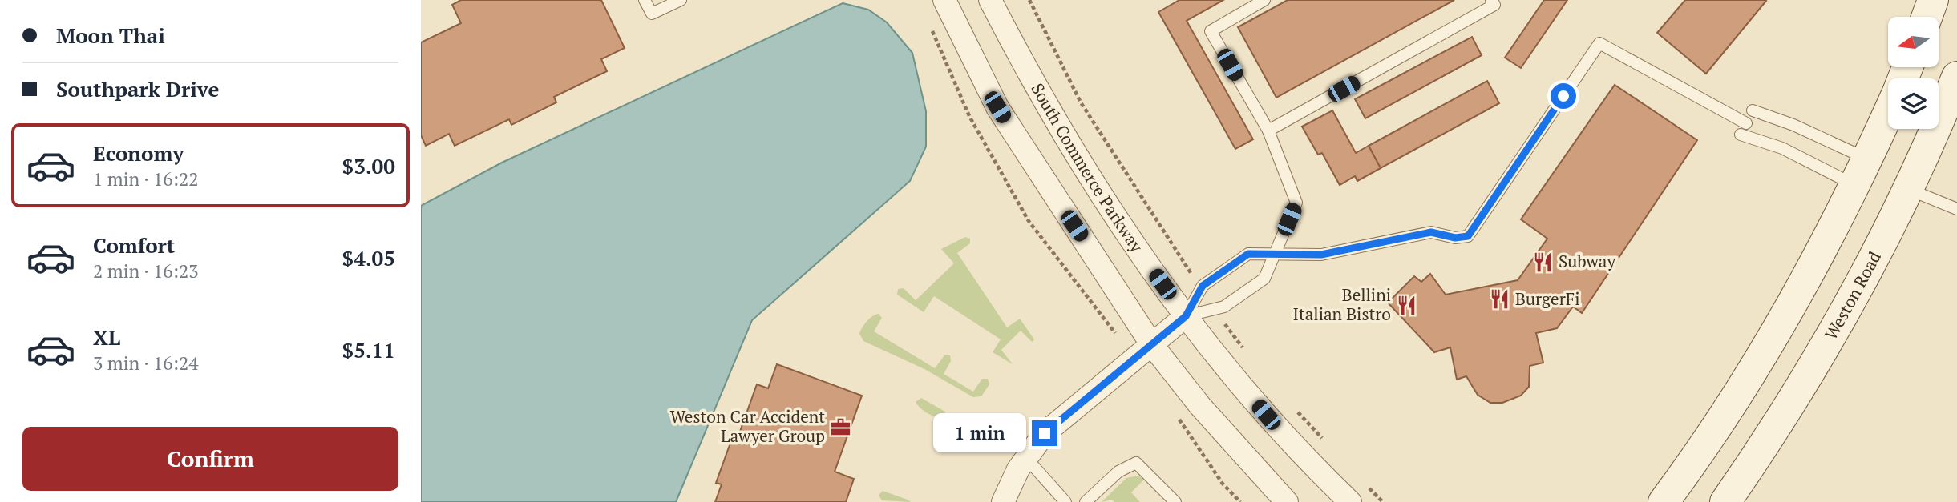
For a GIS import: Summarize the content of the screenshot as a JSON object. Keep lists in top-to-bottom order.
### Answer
{
  "streets": {
    "main road": ["Weston Road"],
    "street": ["South Commerce Parkway"]
  },
  "places": {
    "restaurant": ["Subway", "BurgerFi", "Bellini Italian Bistro"],
    "office": ["Weston Car Accident Lawyer Group"]
  },
  "north": "left",
  "page": {
    "banner": ["Moon Thai", "Southpark Drive"],
    "list": [
      {
        "name": "Economy",
        "note": "1 min · 16:22",
        "value": "$3.00"
      },
      {
        "name": "Comfort",
        "note": "2 min · 16:23",
        "value": "$4.05"
      },
      {
        "name": "XL",
        "note": "3 min · 16:24",
        "value": "$5.11"
      }
    ],
    "bubble": "1 min",
    "buttons": "Confirm"
  }
}
